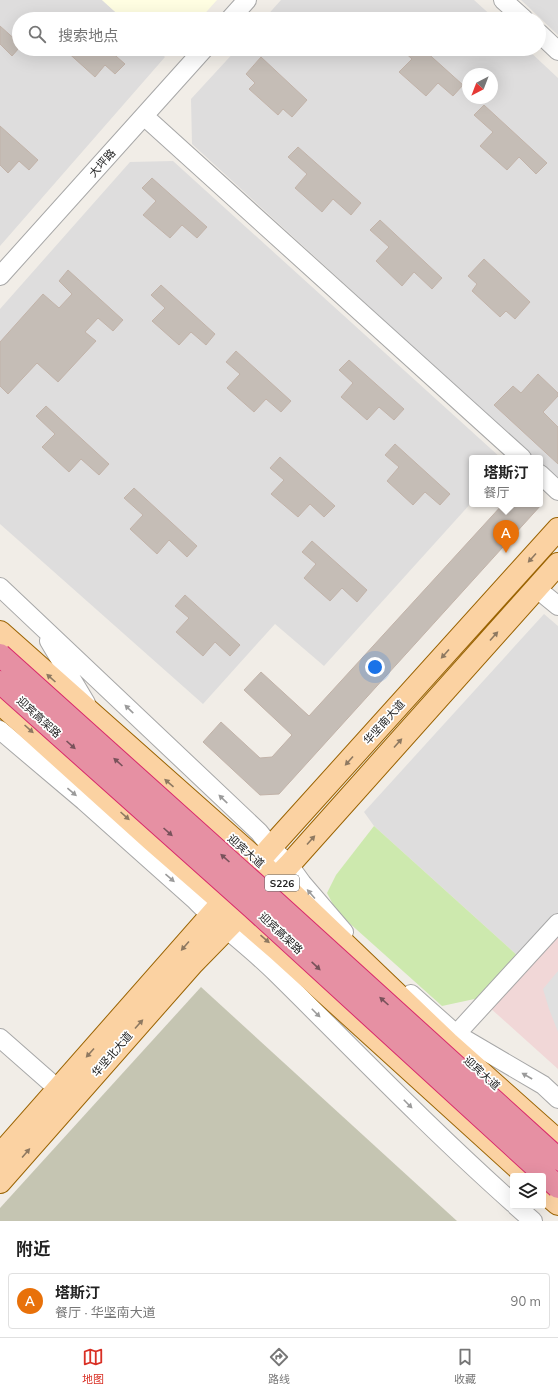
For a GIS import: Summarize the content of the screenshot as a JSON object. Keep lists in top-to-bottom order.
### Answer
{
  "streets": {
    "highway": ["迎宾高架路"],
    "main road": [
      "华坚南大道",
      "迎宾大道",
      "S226",
      "华坚北大道"
    ],
    "street": ["大坪路"]
  },
  "crossings": [
    ["华坚南大道", "迎宾大道"],
    ["华坚南大道", "华坚北大道"]
  ],
  "north": "bottom left",
  "page": {
    "search": "搜索地点",
    "popup": ["塔斯汀", "餐厅"],
    "pins": "A",
    "heading": "附近",
    "list": [
      {
        "mark": "A",
        "name": "塔斯汀",
        "note": "餐厅 · 华坚南大道",
        "value": "90 m"
      }
    ],
    "nav": ["地图", "路线", "收藏"]
  }
}
